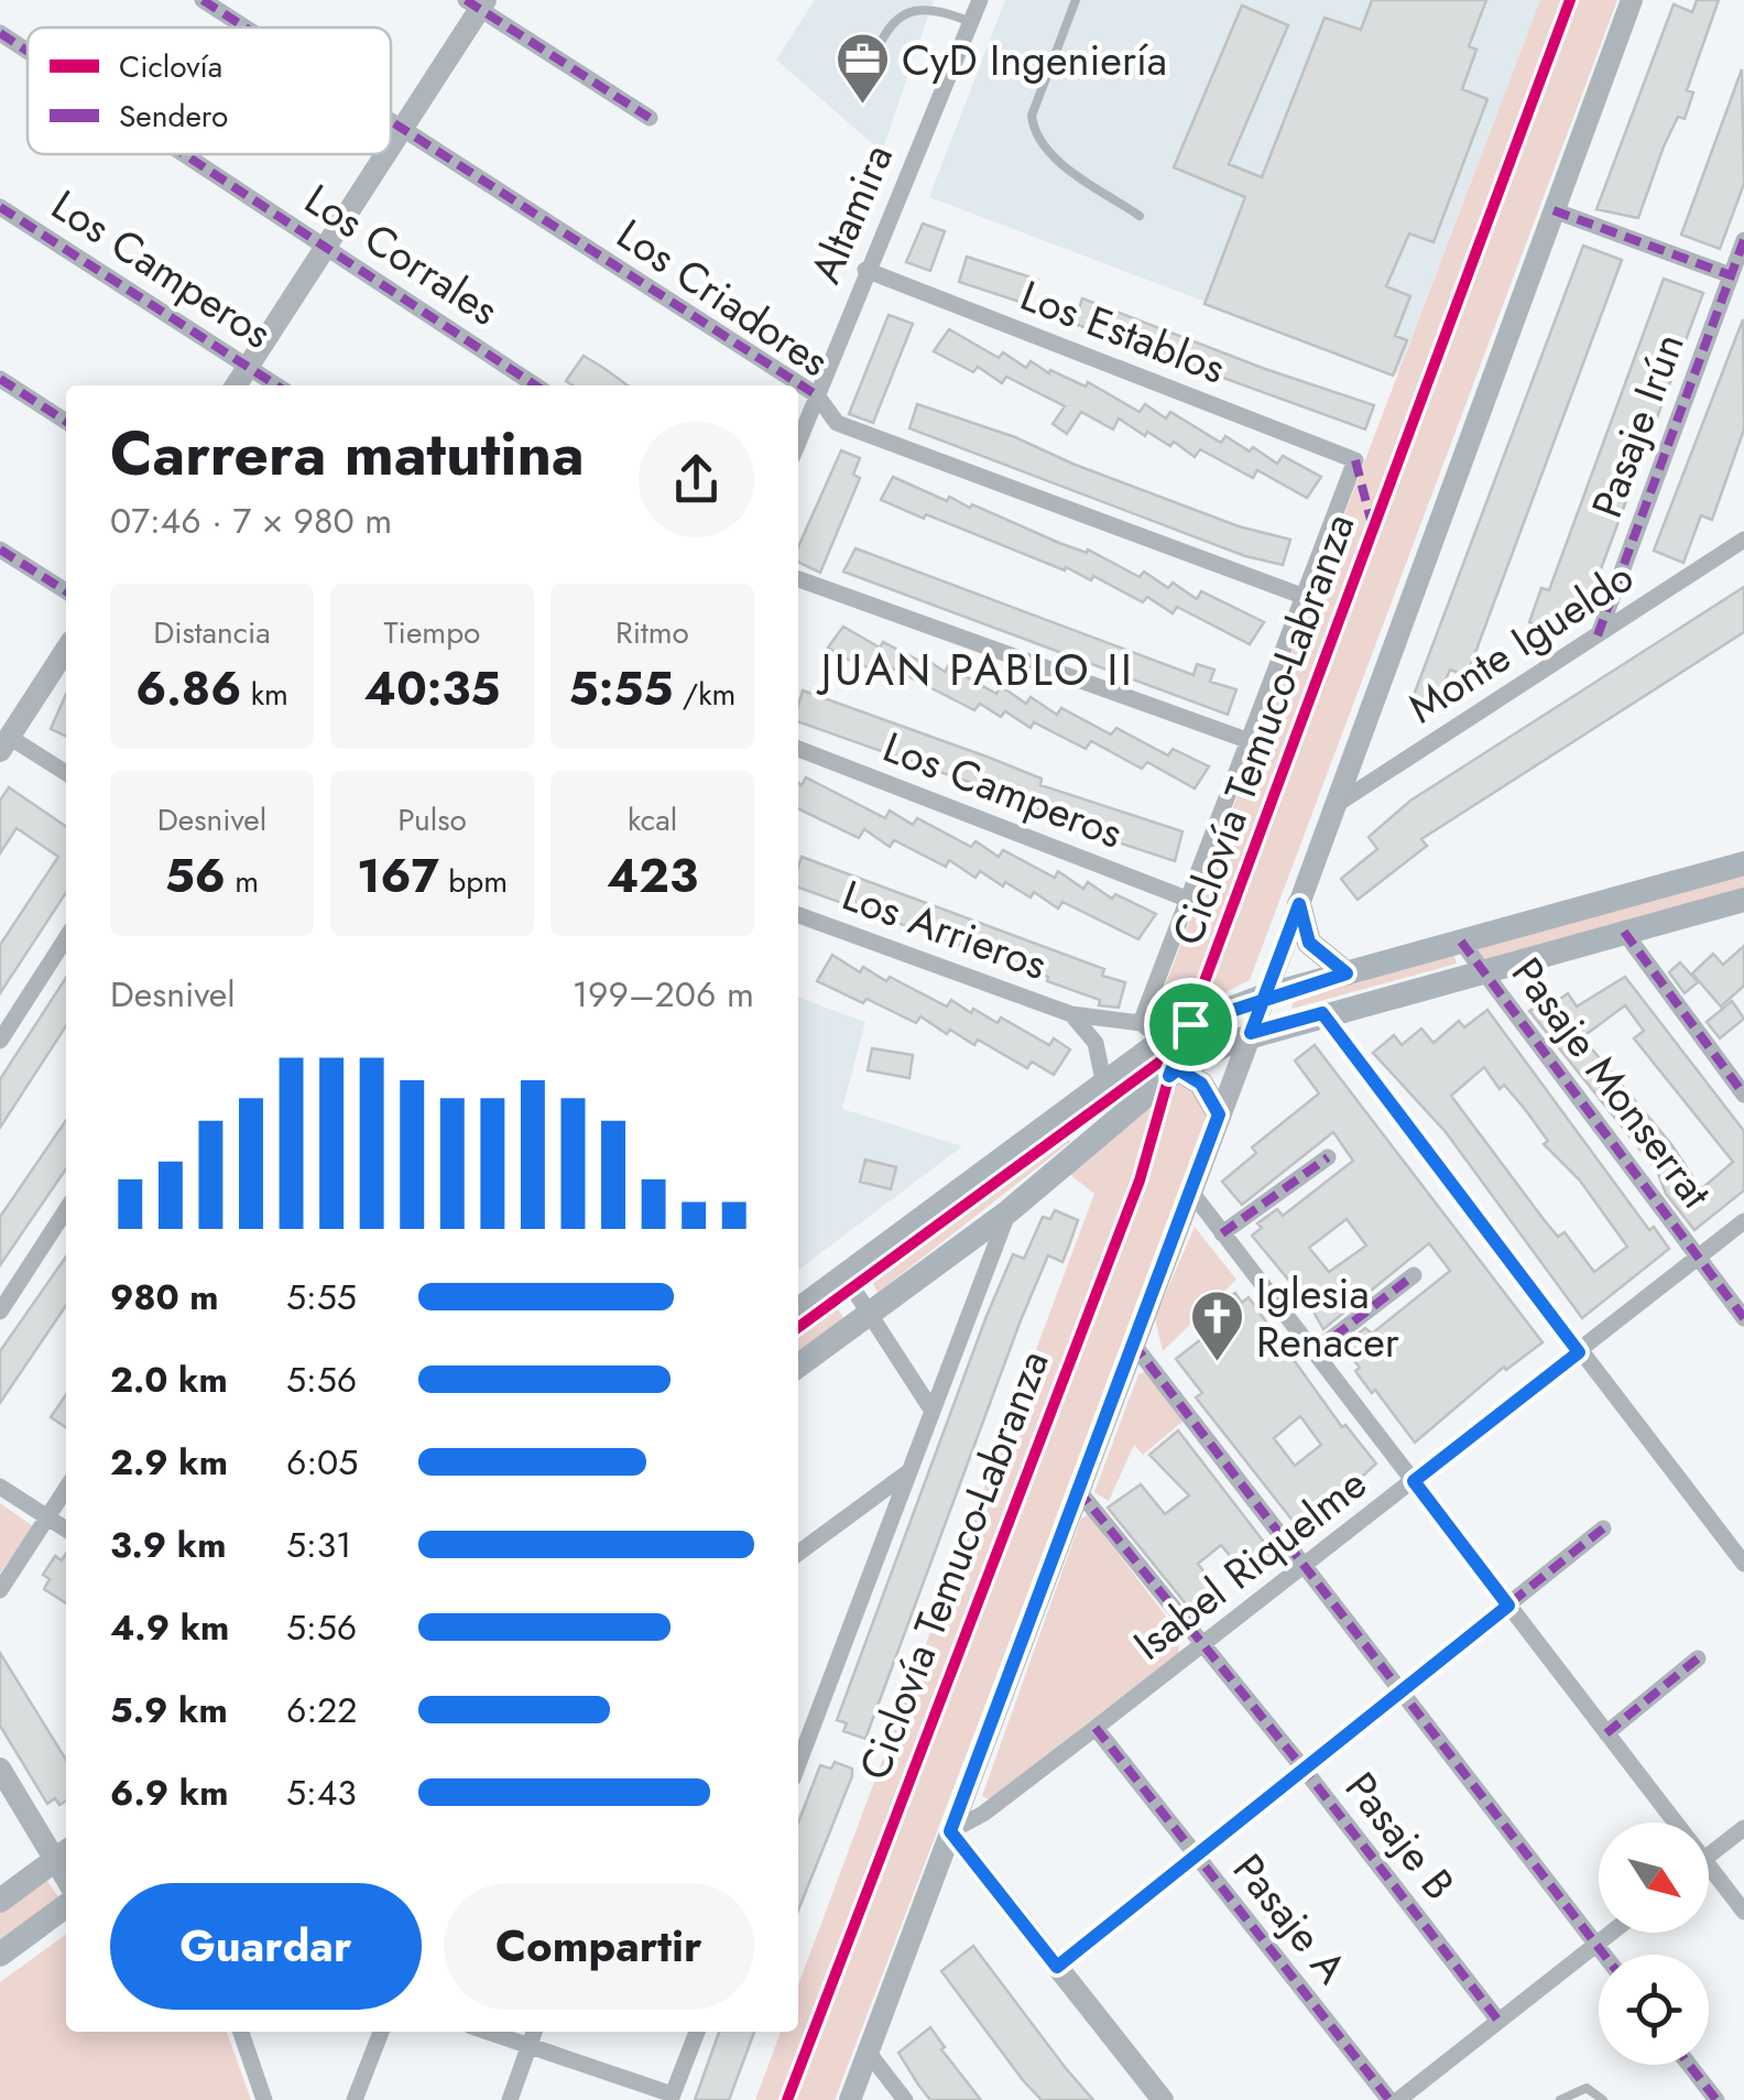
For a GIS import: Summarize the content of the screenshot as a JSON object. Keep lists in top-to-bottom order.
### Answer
{
  "streets": {
    "street": [
      "Altamira",
      "Los Corrales",
      "Los Camperos",
      "Los Criadores",
      "Los Establos",
      "Pasaje Irún",
      "Monte Igueldo",
      "Los Arrieros",
      "Pasaje Monserrat",
      "Isabel Riquelme",
      "Pasaje B",
      "Pasaje A"
    ],
    "cycle path": ["Ciclovía Temuco-Labranza"]
  },
  "crossings": [
    ["Altamira", "Los Criadores"],
    ["Altamira", "Los Establos"],
    ["Los Criadores", "Los Establos"],
    ["Pasaje Irún", "Monte Igueldo"],
    ["Pasaje Monserrat", "Isabel Riquelme"],
    ["Isabel Riquelme", "Pasaje B"],
    ["Isabel Riquelme", "Pasaje A"]
  ],
  "districts": ["JUAN PABLO II"],
  "places": {
    "office": ["CyD Ingeniería"],
    "church": ["Iglesia Renacer"]
  },
  "legend": ["Ciclovía", "Sendero"],
  "north": "bottom right",
  "page": {
    "heading": ["Carrera matutina", "07:46 · 7 × 980 m"],
    "stats": [
      ["Distancia", "6.86 km"],
      ["Tiempo", "40:35"],
      ["Ritmo", "5:55 /km"],
      ["Desnivel", "56 m"],
      ["Pulso", "167 bpm"],
      ["kcal", "423"]
    ],
    "chart": ["Desnivel", "199–206 m"],
    "list": [
      {
        "name": "980 m",
        "note": "5:55"
      },
      {
        "name": "2.0 km",
        "note": "5:56"
      },
      {
        "name": "2.9 km",
        "note": "6:05"
      },
      {
        "name": "3.9 km",
        "note": "5:31"
      },
      {
        "name": "4.9 km",
        "note": "5:56"
      },
      {
        "name": "5.9 km",
        "note": "6:22"
      },
      {
        "name": "6.9 km",
        "note": "5:43"
      }
    ],
    "buttons": ["Guardar", "Compartir"]
  }
}
